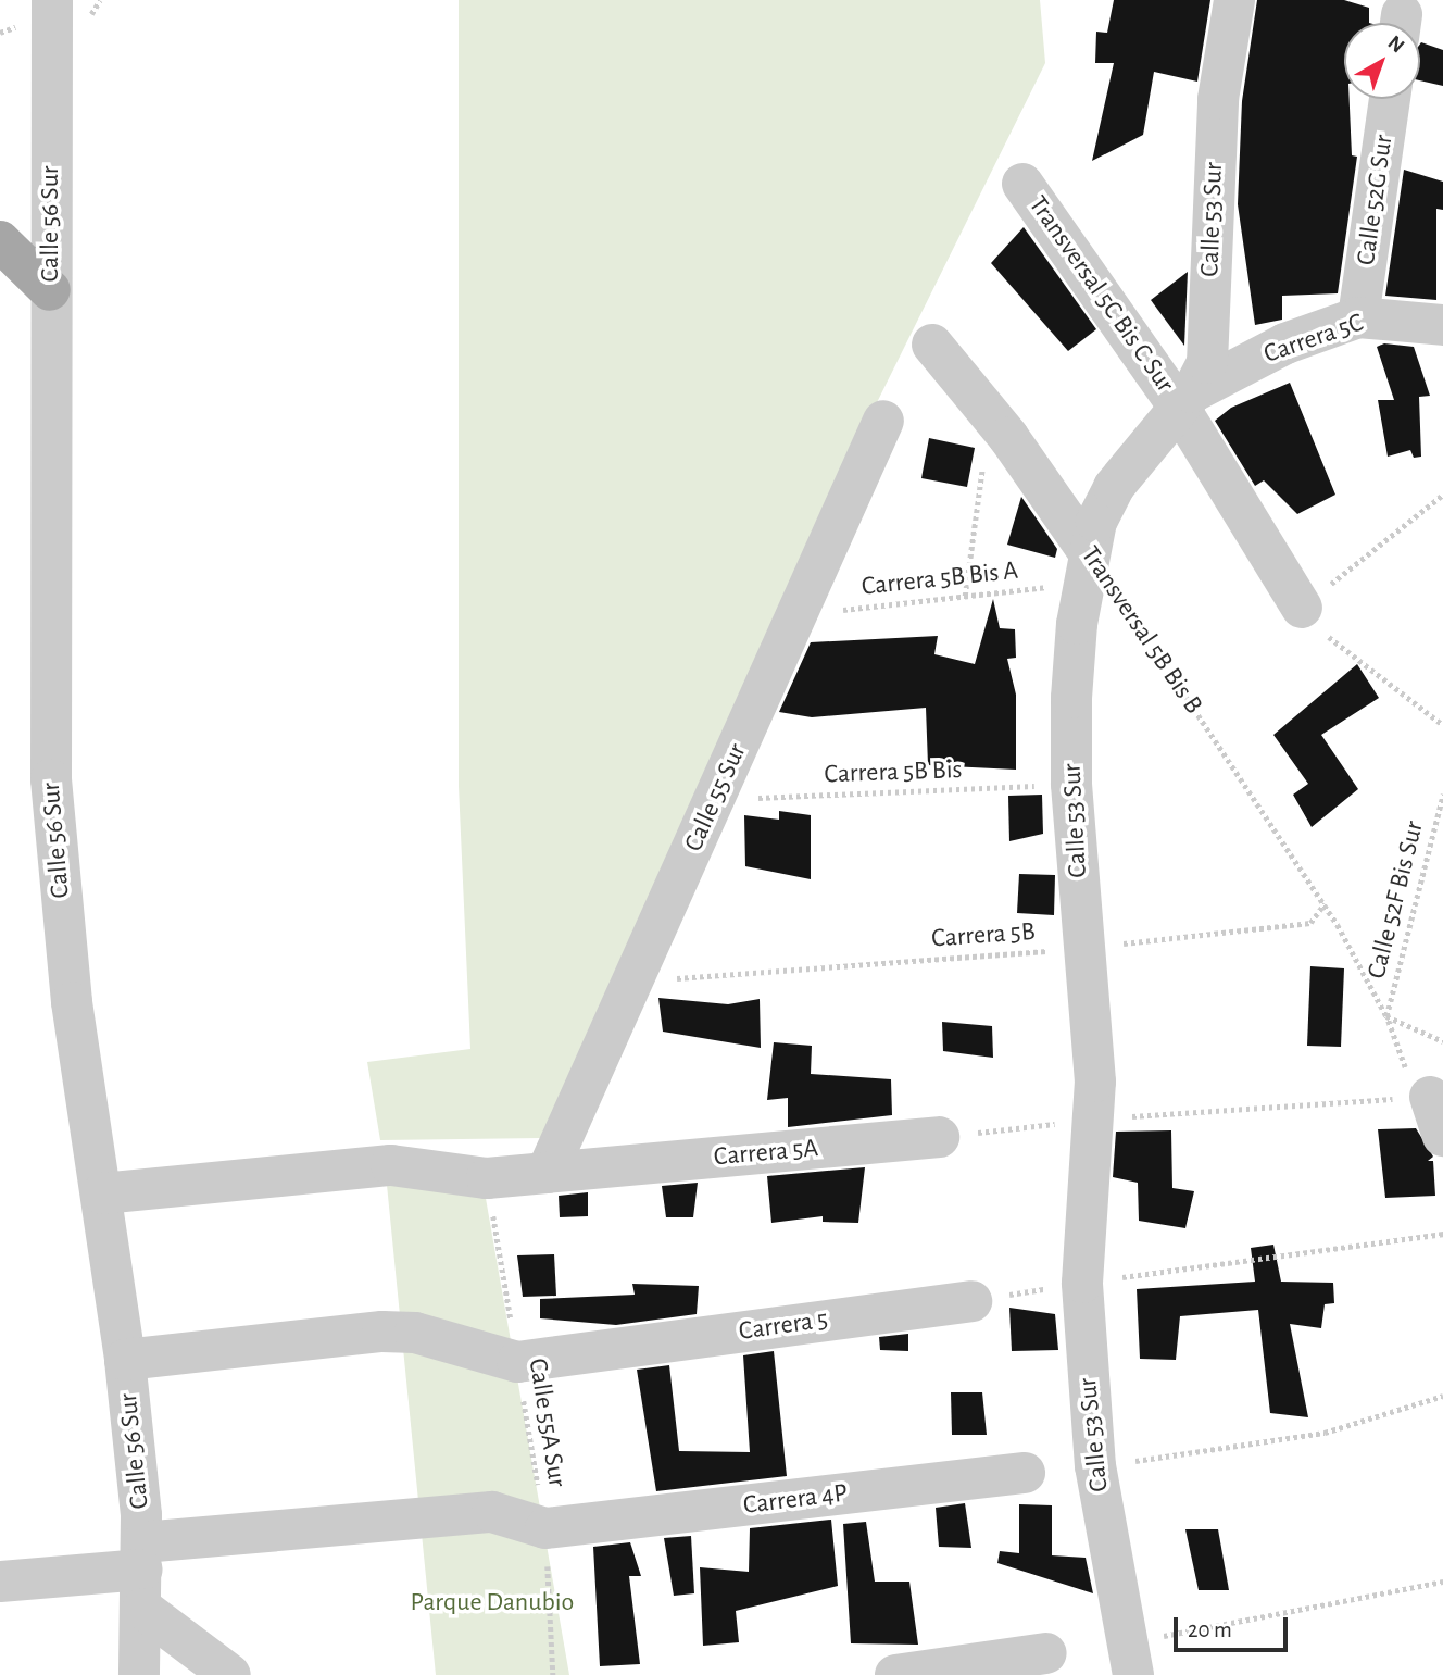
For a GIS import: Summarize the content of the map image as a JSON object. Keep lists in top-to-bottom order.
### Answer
{
  "streets": {
    "street": [
      "Calle 52G Sur",
      "Calle 53 Sur",
      "Calle 56 Sur",
      "Transversal 5C Bis C Sur",
      "Carrera 5C",
      "Transversal 5B Bis B",
      "Calle 55 Sur",
      "Carrera 5A",
      "Carrera 5",
      "Carrera 4P"
    ],
    "path": [
      "Carrera 5B Bis A",
      "Carrera 5B Bis",
      "Calle 52F Bis Sur",
      "Carrera 5B",
      "Calle 55A Sur"
    ]
  },
  "crossings": [
    ["Calle 52G Sur", "Carrera 5C"],
    ["Calle 53 Sur", "Transversal 5C Bis C Sur"],
    ["Calle 53 Sur", "Carrera 5C"],
    ["Calle 53 Sur", "Carrera 5B Bis A"],
    ["Calle 53 Sur", "Transversal 5B Bis B"],
    ["Calle 53 Sur", "Carrera 5B Bis"],
    ["Calle 53 Sur", "Carrera 5B"],
    ["Calle 56 Sur", "Carrera 5A"],
    ["Calle 56 Sur", "Carrera 5"],
    ["Calle 56 Sur", "Carrera 4P"],
    ["Transversal 5C Bis C Sur", "Carrera 5C"],
    ["Carrera 5B Bis A", "Transversal 5B Bis B"],
    ["Carrera 5B Bis A", "Calle 55 Sur"],
    ["Transversal 5B Bis B", "Calle 52F Bis Sur"],
    ["Transversal 5B Bis B", "Carrera 5B"],
    ["Carrera 5B Bis", "Calle 55 Sur"],
    ["Calle 55 Sur", "Carrera 5B"],
    ["Calle 55 Sur", "Carrera 5A"],
    ["Carrera 5A", "Calle 55A Sur"],
    ["Carrera 5", "Calle 55A Sur"],
    ["Calle 55A Sur", "Carrera 4P"]
  ],
  "parks": ["Parque Danubio"],
  "scale_bar": "20 m",
  "north": "top right"
}
